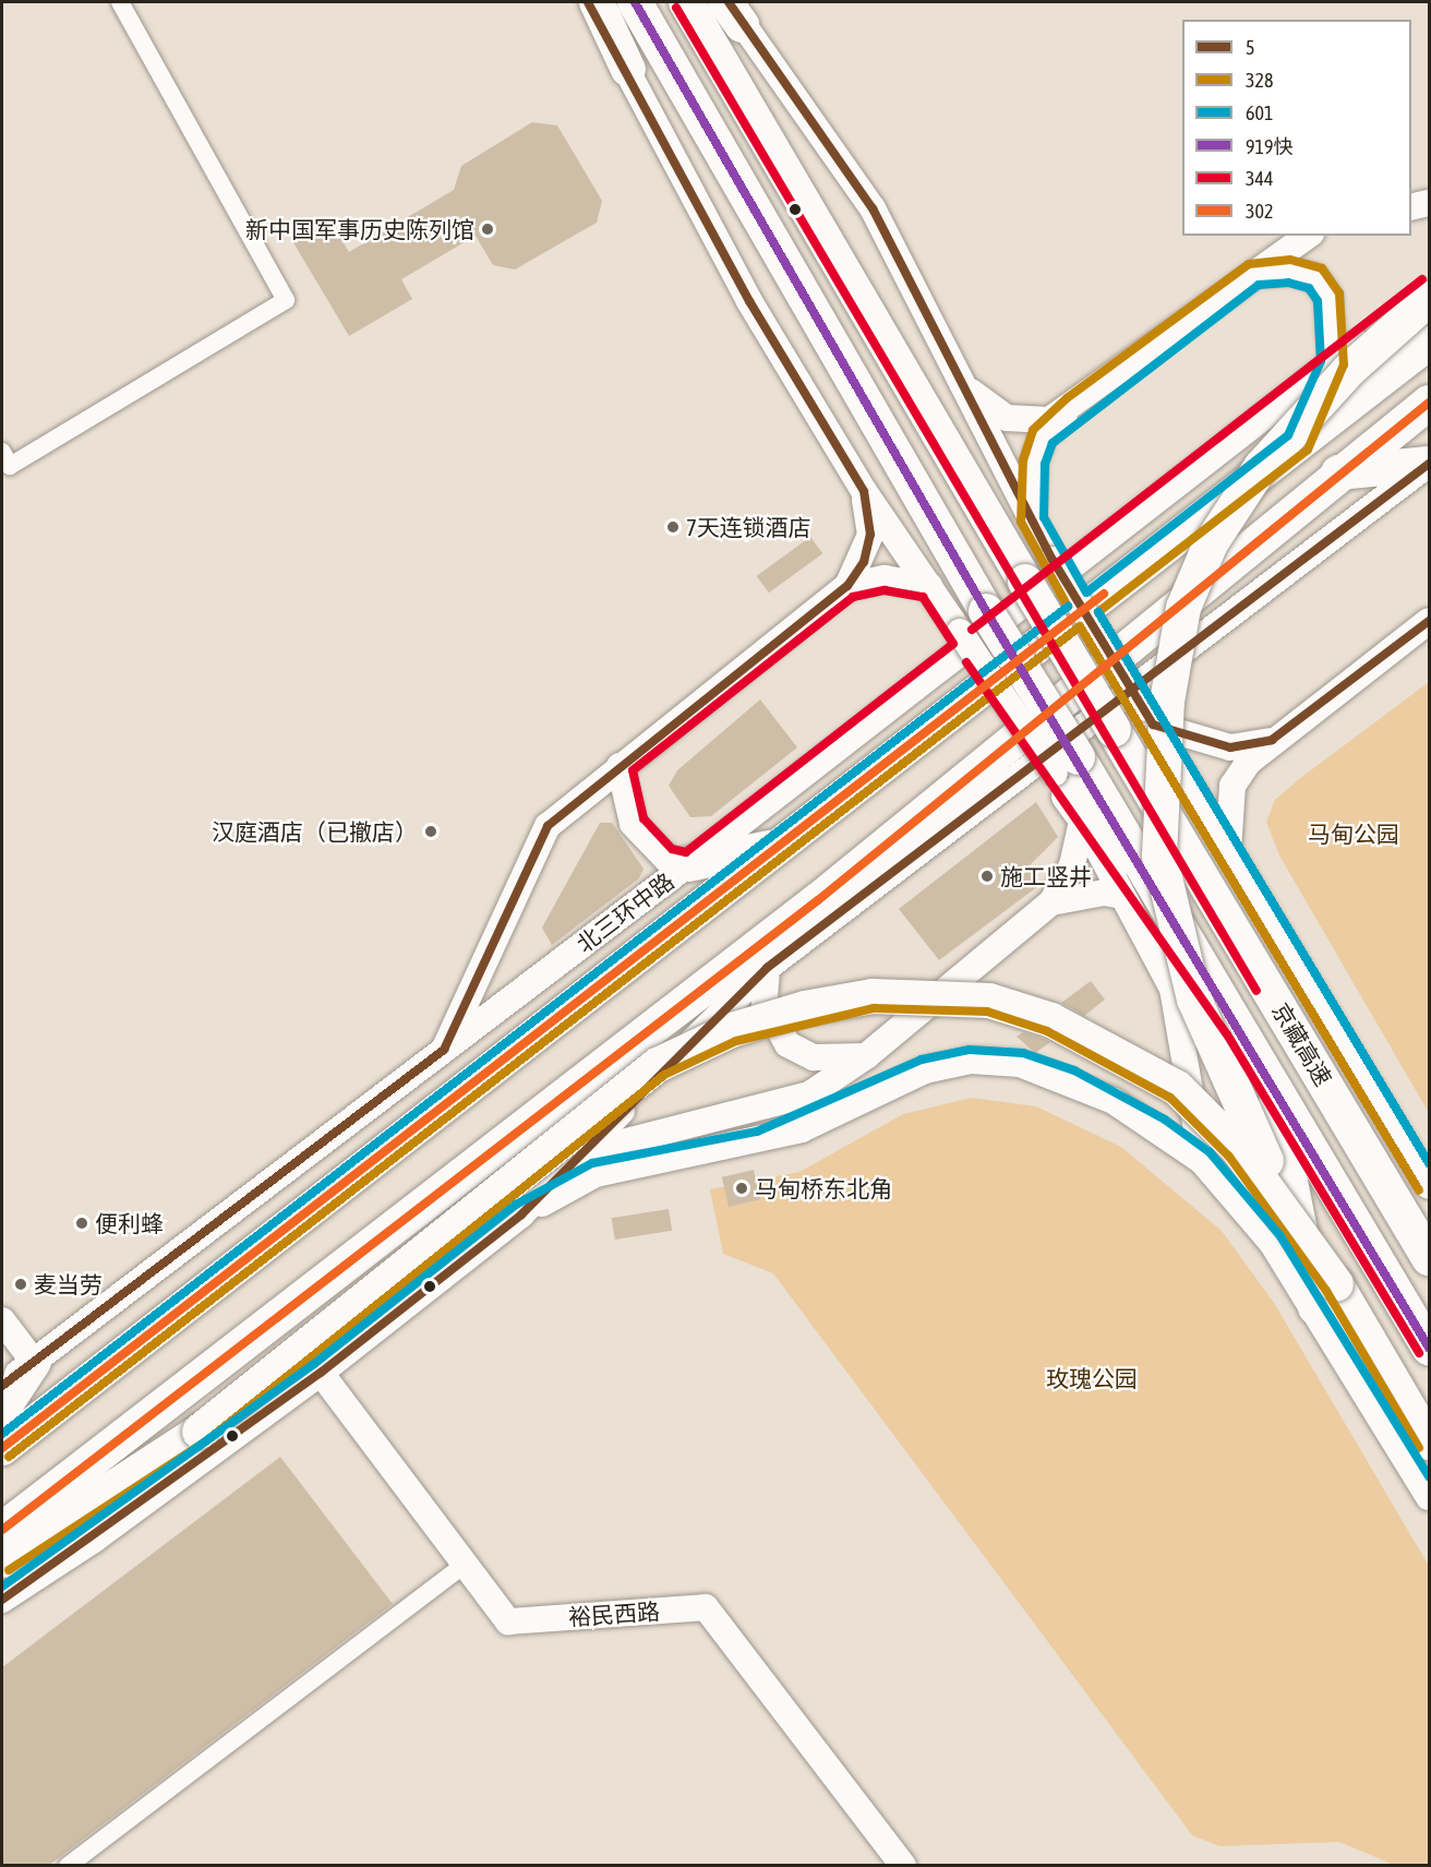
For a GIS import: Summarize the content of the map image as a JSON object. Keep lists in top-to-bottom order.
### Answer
{
  "streets": {
    "highway": ["京藏高速"],
    "main road": ["北三环中路", "裕民西路"]
  },
  "parks": ["马甸公园", "玫瑰公园"],
  "places": [
    "新中国军事历史陈列馆",
    "7天连锁酒店",
    "汉庭酒店（已撤店）",
    "施工竖井",
    "马甸桥东北角",
    "便利蜂",
    "麦当劳"
  ],
  "lines": [
    "transit line 5",
    "transit line 919快",
    "transit line 344",
    "transit line 328",
    "transit line 601",
    "transit line 302"
  ],
  "legend": [
    "5",
    "328",
    "601",
    "919快",
    "344",
    "302"
  ]
}
